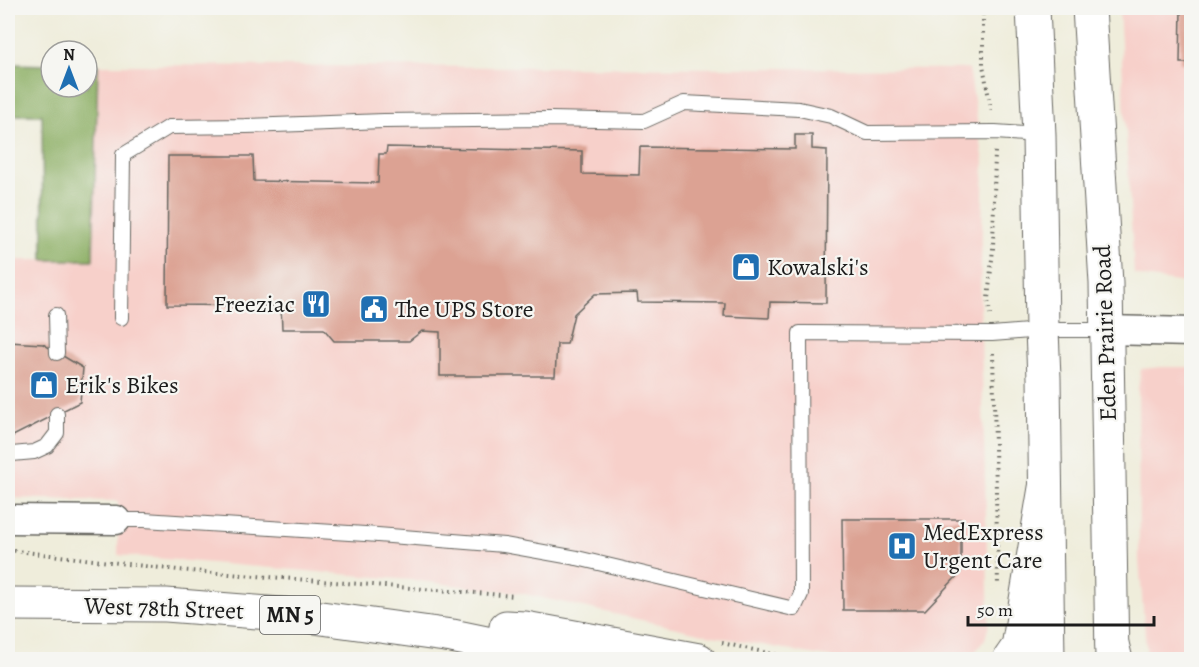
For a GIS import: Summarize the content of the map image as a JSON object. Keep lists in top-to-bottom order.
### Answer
{
  "streets": {
    "main road": ["Eden Prairie Road", "West 78th Street", "MN 5"]
  },
  "places": {
    "shop": ["Kowalski's", "Erik's Bikes"],
    "restaurant": ["Freeziac"],
    "public building": ["The UPS Store"],
    "hospital": ["MedExpress Urgent Care"]
  },
  "scale_bar": "50 m",
  "north": "top"
}
